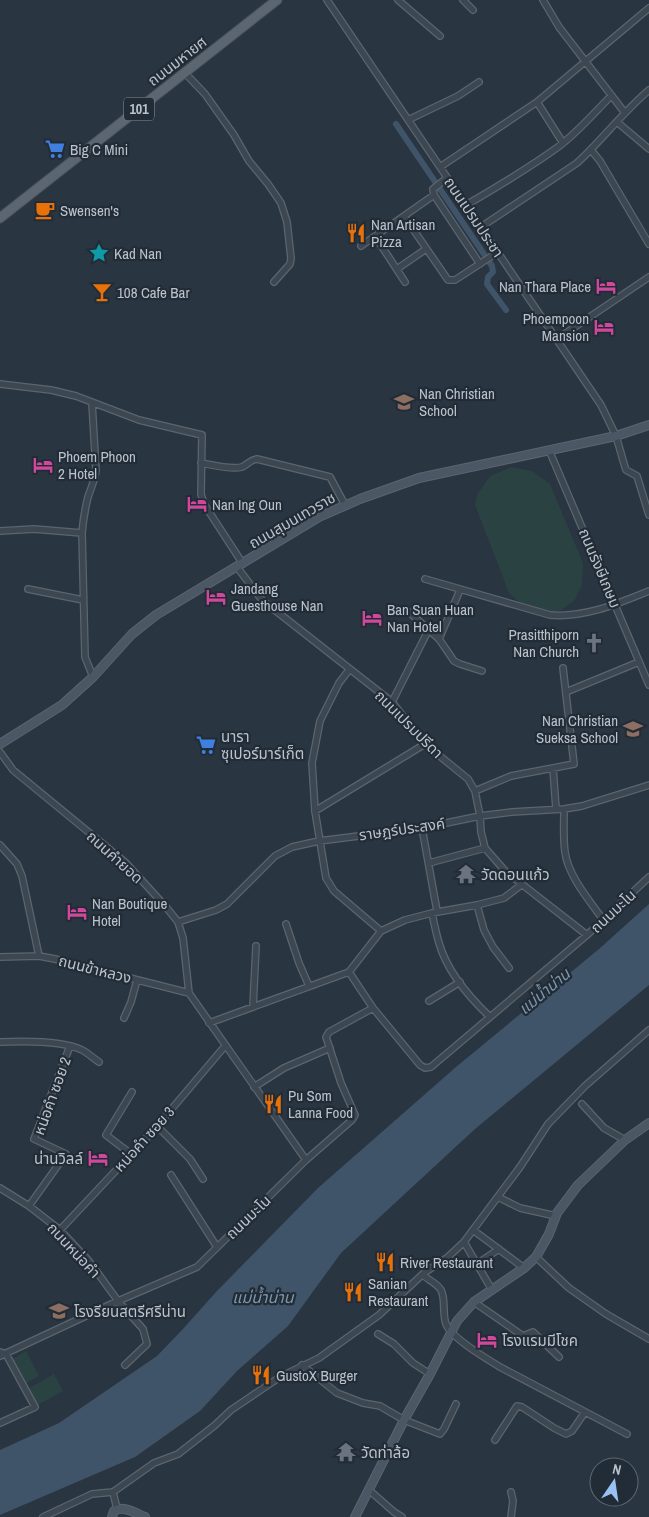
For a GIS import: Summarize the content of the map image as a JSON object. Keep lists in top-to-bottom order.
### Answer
{
  "streets": {
    "main road": ["ถนนมหายศ", "101"],
    "street": [
      "ถนนเปรมประชา",
      "ถนนสุมนเทวราช",
      "ถนนรังษีเกษม",
      "ถนนเปรมปรีดา",
      "ราษฎร์ประสงค์",
      "ถนนคำยอด",
      "ถนนมะโน",
      "ถนนข้าหลวง",
      "หน่อคำ ซอย 2",
      "หน่อคำ ซอย 3",
      "ถนนหน่อคำ"
    ]
  },
  "crossings": [
    ["ถนนเปรมประชา", "ถนนสุมนเทวราช"],
    ["ถนนสุมนเทวราช", "ถนนรังษีเกษม"],
    ["ถนนสุมนเทวราช", "ถนนเปรมปรีดา"],
    ["ถนนเปรมปรีดา", "ราษฎร์ประสงค์"],
    ["ราษฎร์ประสงค์", "ถนนคำยอด"],
    ["ถนนคำยอด", "ถนนมะโน"],
    ["ถนนคำยอด", "ถนนข้าหลวง"],
    ["ถนนคำยอด", "หน่อคำ ซอย 3"],
    ["ถนนมะโน", "ถนนหน่อคำ"],
    ["หน่อคำ ซอย 2", "ถนนหน่อคำ"],
    ["หน่อคำ ซอย 3", "ถนนหน่อคำ"]
  ],
  "water": ["แม่น้ำน่าน"],
  "places": {
    "supermarket": ["Big C Mini", "นารา ซุเปอร์มาร์เก็ต"],
    "cafe": ["Swensen's"],
    "restaurant": [
      "Nan Artisan Pizza",
      "Pu Som Lanna Food",
      "River Restaurant",
      "Sanian Restaurant",
      "GustoX Burger"
    ],
    "place": ["Kad Nan"],
    "hotel": [
      "Nan Thara Place",
      "Phoempoon Mansion",
      "Phoem Phoon 2 Hotel",
      "Nan Ing Oun",
      "Jandang Guesthouse Nan",
      "Ban Suan Huan Nan Hotel",
      "Nan Boutique Hotel",
      "น่านวิลล์",
      "โรงแรมมีโชค"
    ],
    "bar": ["108 Cafe Bar"],
    "school or university": ["Nan Christian School", "Nan Christian Sueksa School", "โรงรียนสตรีศรีน่าน"],
    "church": ["Prasitthiporn Nan Church"],
    "temple": ["วัดดอนแก้ว", "วัดท่าล้อ"]
  },
  "north": "top"
}
